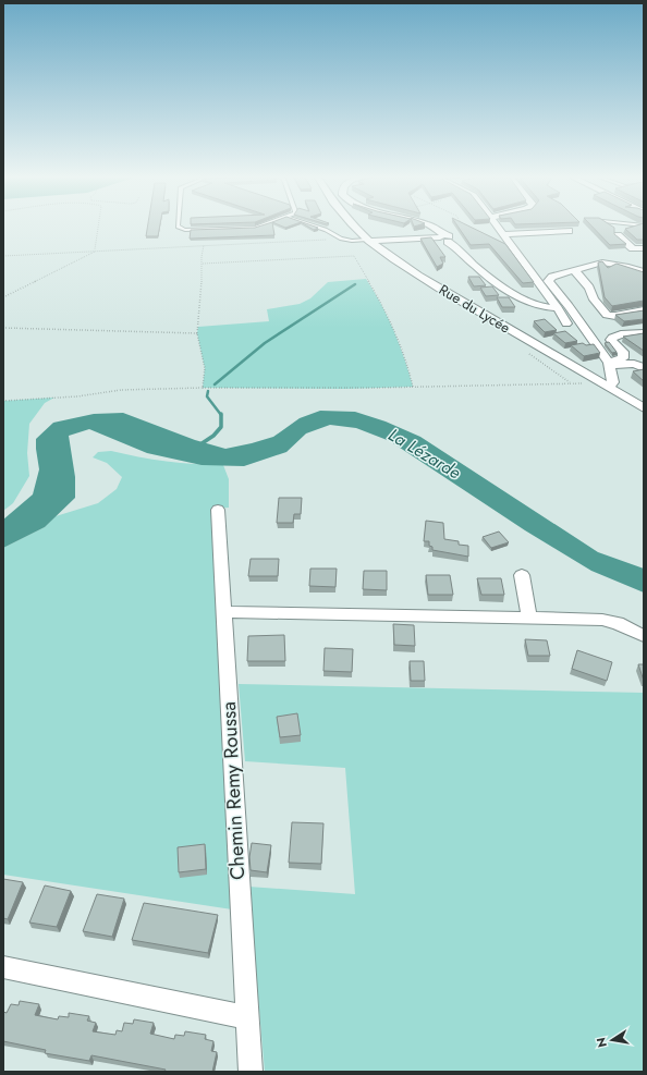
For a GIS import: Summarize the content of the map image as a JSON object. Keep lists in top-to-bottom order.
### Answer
{
  "streets": {
    "street": ["Rue du Lycée", "Chemin Remy Roussa"]
  },
  "water": ["La Lézarde"],
  "north": "left"
}
